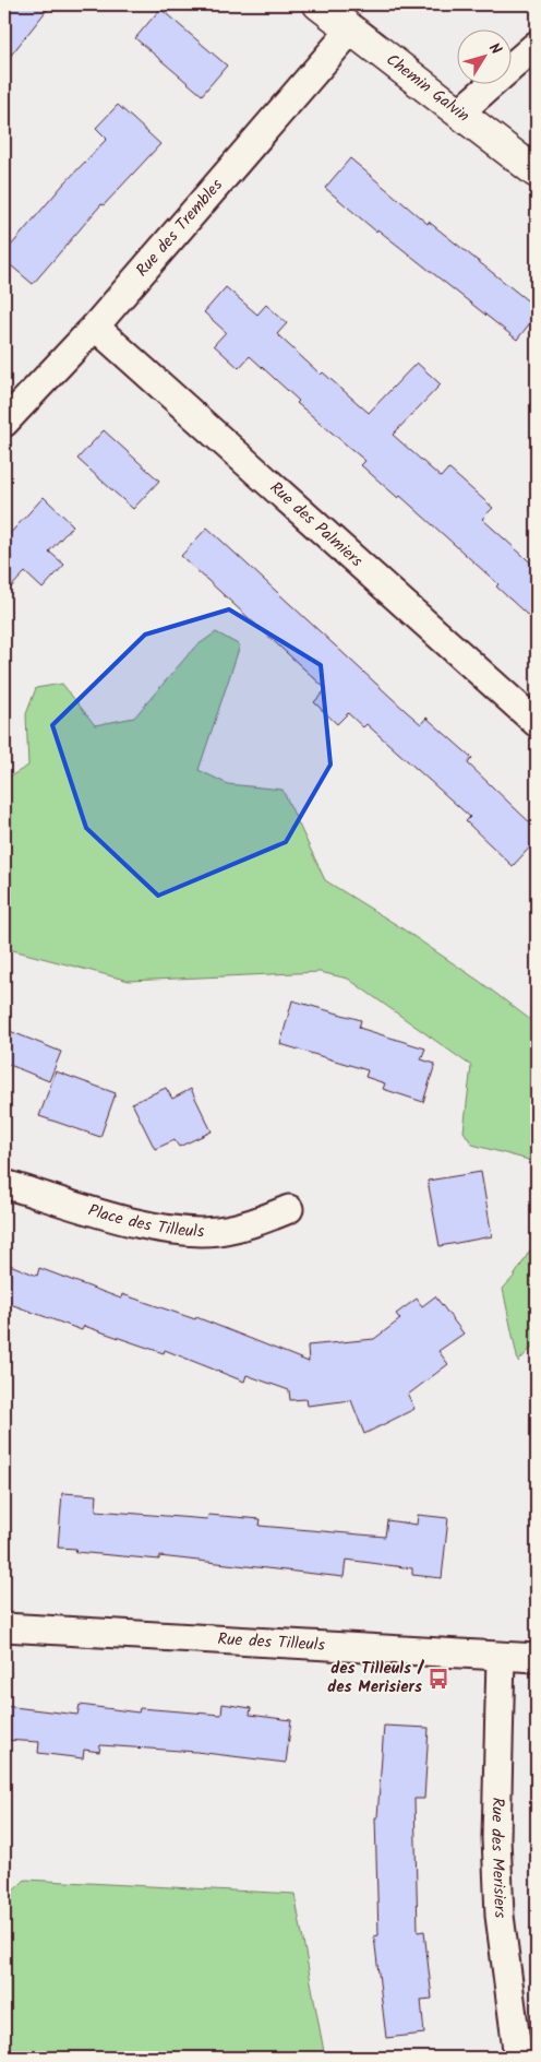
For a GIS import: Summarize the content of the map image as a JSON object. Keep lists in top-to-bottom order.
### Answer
{
  "streets": {
    "street": [
      "Chemin Galvin",
      "Rue des Trembles",
      "Rue des Palmiers",
      "Place des Tilleuls",
      "Rue des Tilleuls",
      "Rue des Merisiers"
    ]
  },
  "crossings": [
    ["Chemin Galvin", "Rue des Trembles"],
    ["Rue des Trembles", "Rue des Palmiers"],
    ["Rue des Tilleuls", "Rue des Merisiers"]
  ],
  "places": {
    "bus stop": ["des Tilleuls / des Merisiers"]
  },
  "north": "top right"
}
